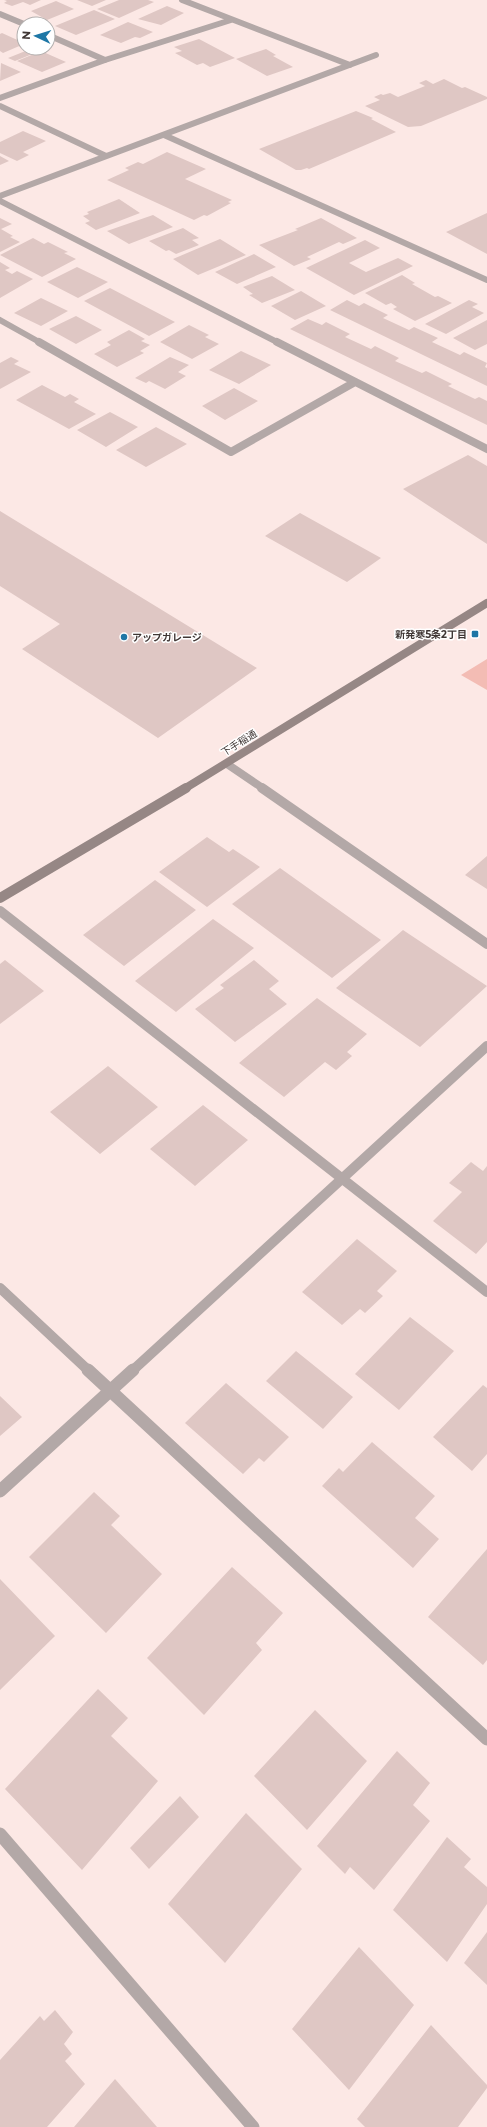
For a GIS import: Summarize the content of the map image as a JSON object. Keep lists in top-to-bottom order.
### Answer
{
  "streets": {
    "main road": ["下手稲通"]
  },
  "places": {
    "transit": ["新発寒5条2丁目"],
    "other": ["アップガレージ"]
  },
  "north": "left"
}
